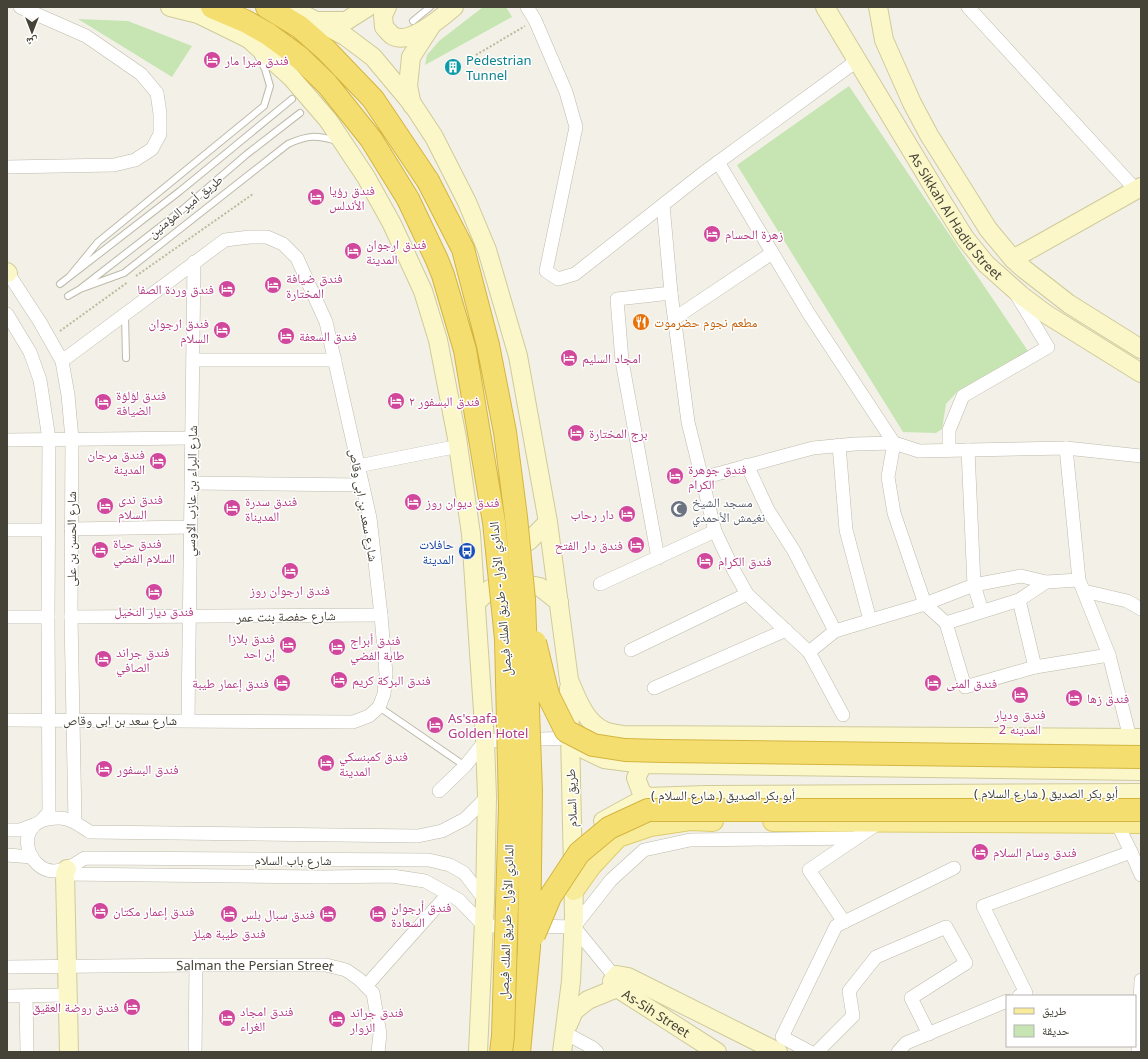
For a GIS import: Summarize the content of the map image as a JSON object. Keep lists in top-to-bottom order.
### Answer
{
  "streets": {
    "highway": ["الدائري الأول - طريق الملك فيصل", "( شارع السلام ) أبو بكر الصديق"],
    "main road": ["As Sikkah Al Hadid Street", "طريق السلام", "As-Sih Street"],
    "street": [
      "شارع البراء بن عازب الاوسي",
      "شارع سعد بن ابى وقاص",
      "شارع الحسن بن على",
      "شارع حفصة بنت عمر",
      "شارع باب السلام",
      "Salman the Persian Street"
    ],
    "lane": ["طريق أمير المؤمنين"]
  },
  "crossings": [
    ["شارع البراء بن عازب الاوسي", "شارع سعد بن ابى وقاص"],
    ["شارع البراء بن عازب الاوسي", "شارع حفصة بنت عمر"],
    ["شارع سعد بن ابى وقاص", "شارع الحسن بن على"],
    ["شارع سعد بن ابى وقاص", "شارع حفصة بنت عمر"],
    ["شارع الحسن بن على", "شارع حفصة بنت عمر"],
    ["شارع الحسن بن على", "شارع باب السلام"],
    ["الدائري الأول - طريق الملك فيصل", "( شارع السلام ) أبو بكر الصديق"],
    ["طريق السلام", "As-Sih Street"]
  ],
  "places": {
    "hotel": [
      "فندق ميرا مار",
      "فندق رؤيا الأندلس",
      "زهرة الحسام",
      "فندق ارجوان المدينة",
      "فندق ضيافة المختارة",
      "فندق وردة الصفا",
      "فندق ارجوان السلام",
      "فندق السعفة",
      "امجاد السلیم",
      "فندق البسفور ٢",
      "فندق لؤلؤة الضيافة",
      "برج المختارة",
      "فندق مرجان المدينة",
      "فندق جوهرة الكرام",
      "فندق ديوان روز",
      "فندق ندى السلام",
      "فندق سدرة المديناة",
      "دار رحاب",
      "فندق دار الفتح",
      "فندق حياة السلام الفضي",
      "فندق الكرام",
      "فندق ارجوان روز",
      "فندق ديار النخيل",
      "فندق بلازا إن احد",
      "فندق أبراج طابة الفضي",
      "فندق جراند الصافي",
      "فندق البركة كريم",
      "فندق إعمار طيبة",
      "فندق المنى",
      "فندق وديار المدينه 2",
      "فندق زها",
      "As'saafa Golden Hotel",
      "فندق كمبنسكي المدينة",
      "فندق البسفور",
      "فندق وسام السلام",
      "فندق إعمار مكتان",
      "فندق طيبة هيلز",
      "فندق سبال بلس",
      "فندق أرجوان السعادة",
      "فندق روضة العقيق",
      "فندق امجاد الغراء",
      "فندق جراند الزوار"
    ],
    "building": ["Pedestrian Tunnel"],
    "restaurant": ["مطعم نجوم حضرموت"],
    "mosque": ["مسجد الشيخ نغيمش الأحمدي"],
    "bus stop": ["حافلات المدينة"]
  },
  "legend": ["طريق", "حديقة"],
  "north": "bottom"
}
